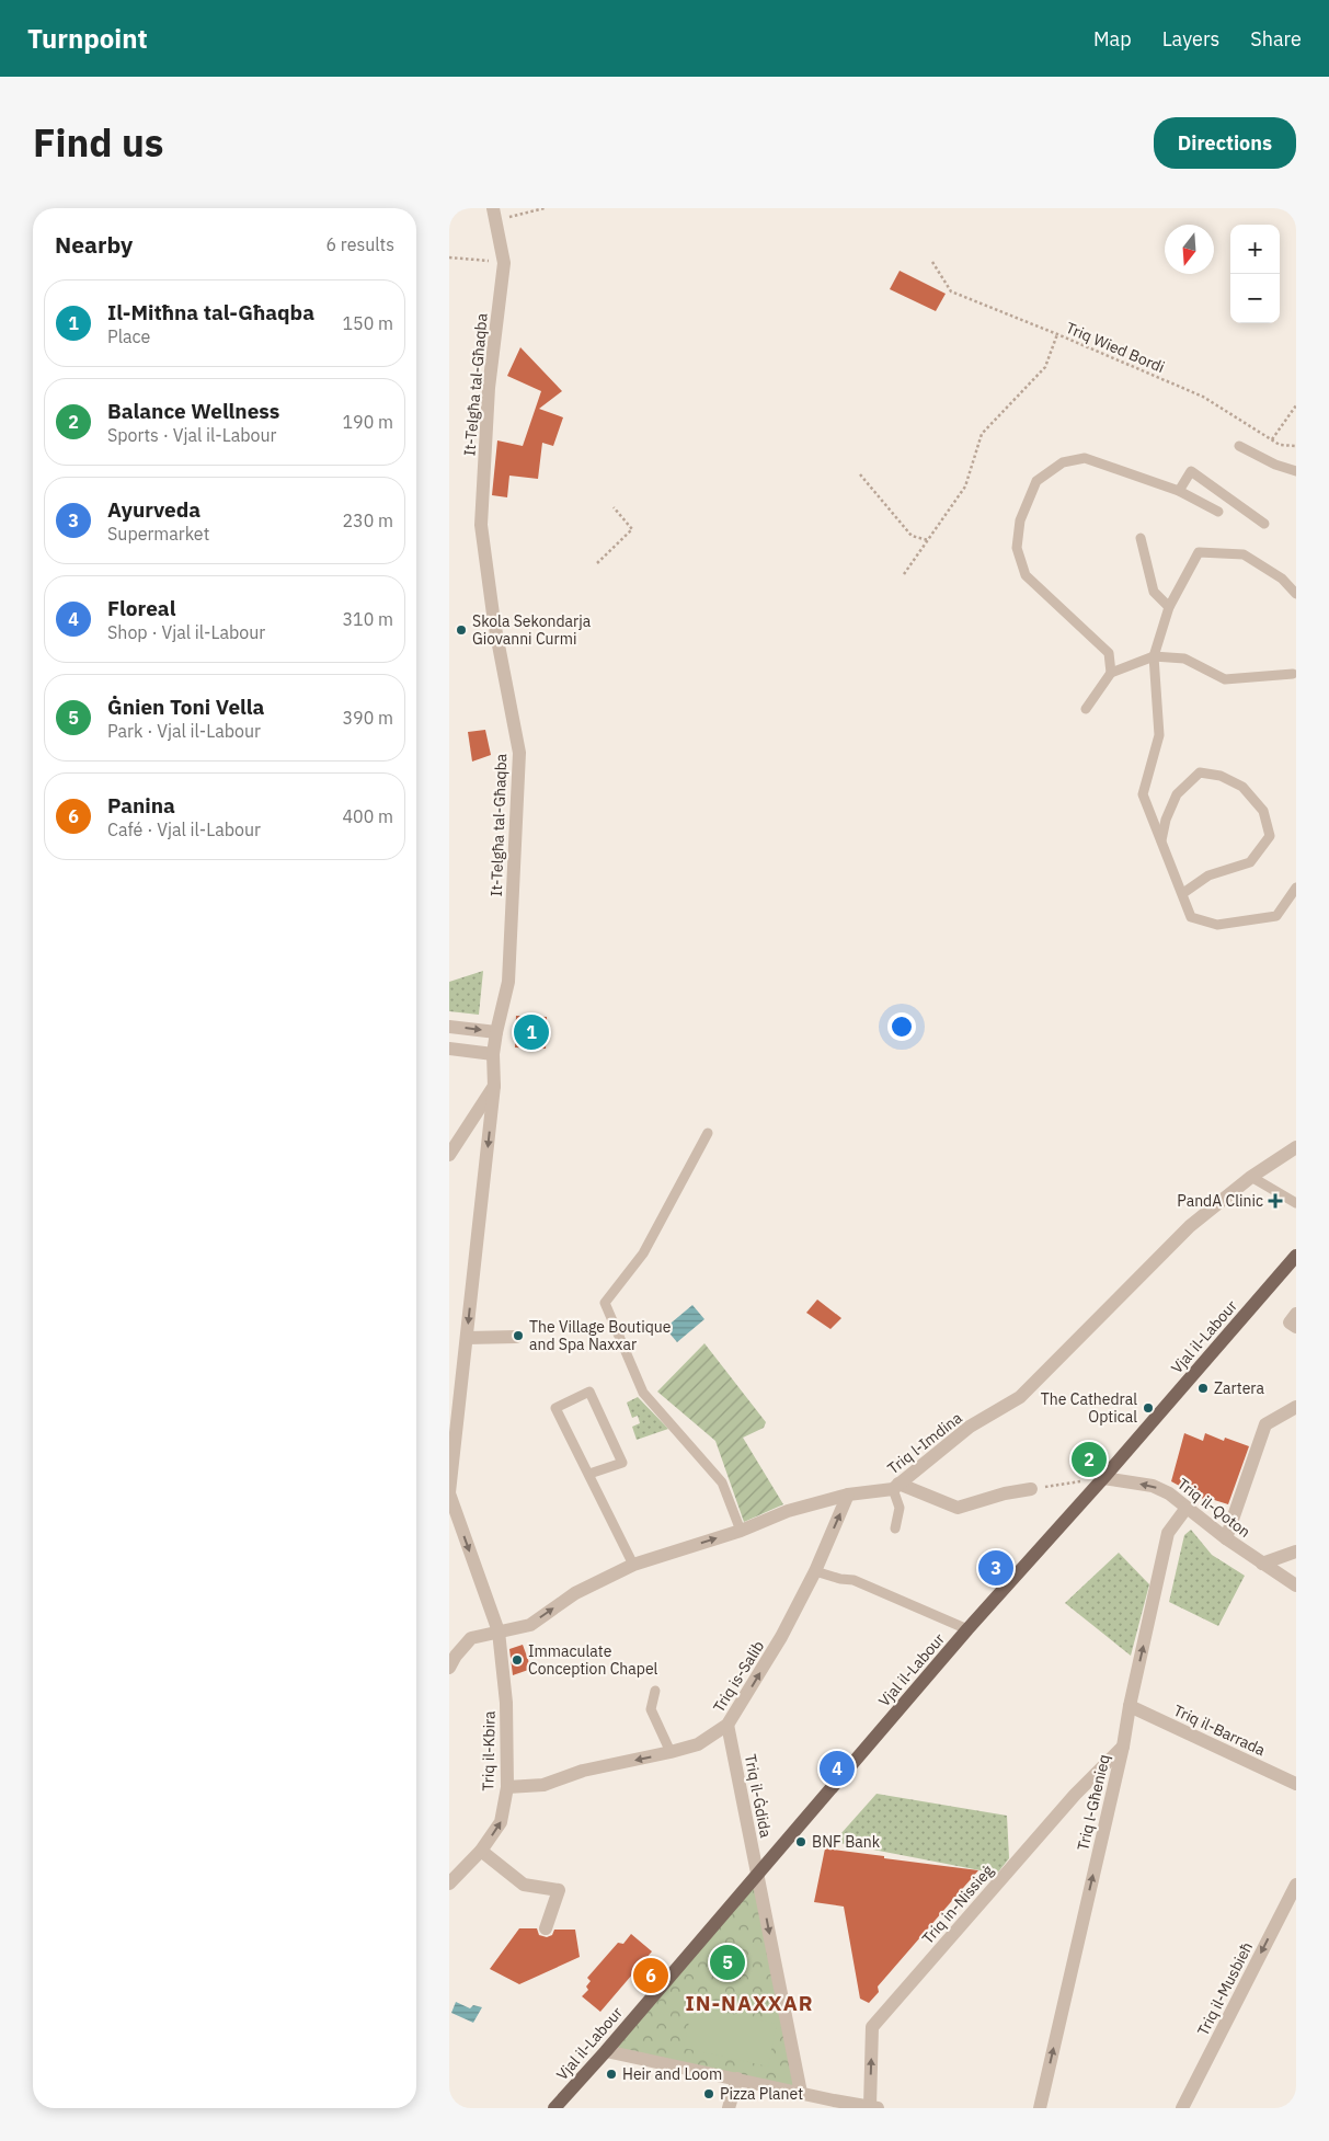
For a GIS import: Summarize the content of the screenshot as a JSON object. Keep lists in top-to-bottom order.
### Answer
{
  "streets": {
    "main road": ["Vjal il-Labour"],
    "street": [
      "It-Telgħa tal-Għaqba",
      "Triq l-Imdina",
      "Triq il-Qoton",
      "Triq is-Salib",
      "Triq il-Barrada",
      "Triq il-Kbira",
      "Triq il-Ġdida",
      "Triq l-Għenieq",
      "Triq in-Nissieġ",
      "Triq il-Musbieħ"
    ],
    "path": ["Triq Wied Bordi"]
  },
  "crossings": [
    ["It-Telgħa tal-Għaqba", "Triq il-Kbira"],
    ["Vjal il-Labour", "Triq il-Qoton"],
    ["Vjal il-Labour", "Triq il-Ġdida"],
    ["Triq l-Imdina", "Triq is-Salib"],
    ["Triq l-Imdina", "Triq il-Kbira"],
    ["Triq il-Qoton", "Triq l-Għenieq"],
    ["Triq is-Salib", "Triq il-Kbira"],
    ["Triq is-Salib", "Triq il-Ġdida"],
    ["Triq il-Barrada", "Triq l-Għenieq"],
    ["Triq l-Għenieq", "Triq in-Nissieġ"]
  ],
  "one_way": [
    "Triq il-Qoton",
    "Triq il-Ġdida",
    "Triq l-Għenieq",
    "Triq in-Nissieġ",
    "Triq il-Musbieħ"
  ],
  "districts": ["IN-NAXXAR"],
  "places": {
    "other": [
      "Skola Sekondarja Giovanni Curmi",
      "The Village Boutique and Spa Naxxar",
      "Zartera",
      "The Cathedral Optical",
      "Immaculate Conception Chapel",
      "BNF Bank",
      "Heir and Loom",
      "Pizza Planet"
    ],
    "health": ["PandA Clinic"]
  },
  "north": "bottom",
  "page": {
    "header": "Turnpoint",
    "nav": ["Map", "Layers", "Share"],
    "title": "Find us",
    "buttons": "Directions",
    "heading": ["Nearby", "6 results"],
    "map_buttons": ["+", "−"],
    "list": [
      {
        "mark": "1",
        "name": "Il-Mitħna tal-Għaqba",
        "note": "Place",
        "value": "150 m"
      },
      {
        "mark": "2",
        "name": "Balance Wellness",
        "note": "Sports · Vjal il-Labour",
        "value": "190 m"
      },
      {
        "mark": "3",
        "name": "Ayurveda",
        "note": "Supermarket",
        "value": "230 m"
      },
      {
        "mark": "4",
        "name": "Floreal",
        "note": "Shop · Vjal il-Labour",
        "value": "310 m"
      },
      {
        "mark": "5",
        "name": "Ġnien Toni Vella",
        "note": "Park · Vjal il-Labour",
        "value": "390 m"
      },
      {
        "mark": "6",
        "name": "Panina",
        "note": "Café · Vjal il-Labour",
        "value": "400 m"
      }
    ],
    "pins": [
      "1",
      "2",
      "3",
      "4",
      "5",
      "6"
    ]
  }
}
